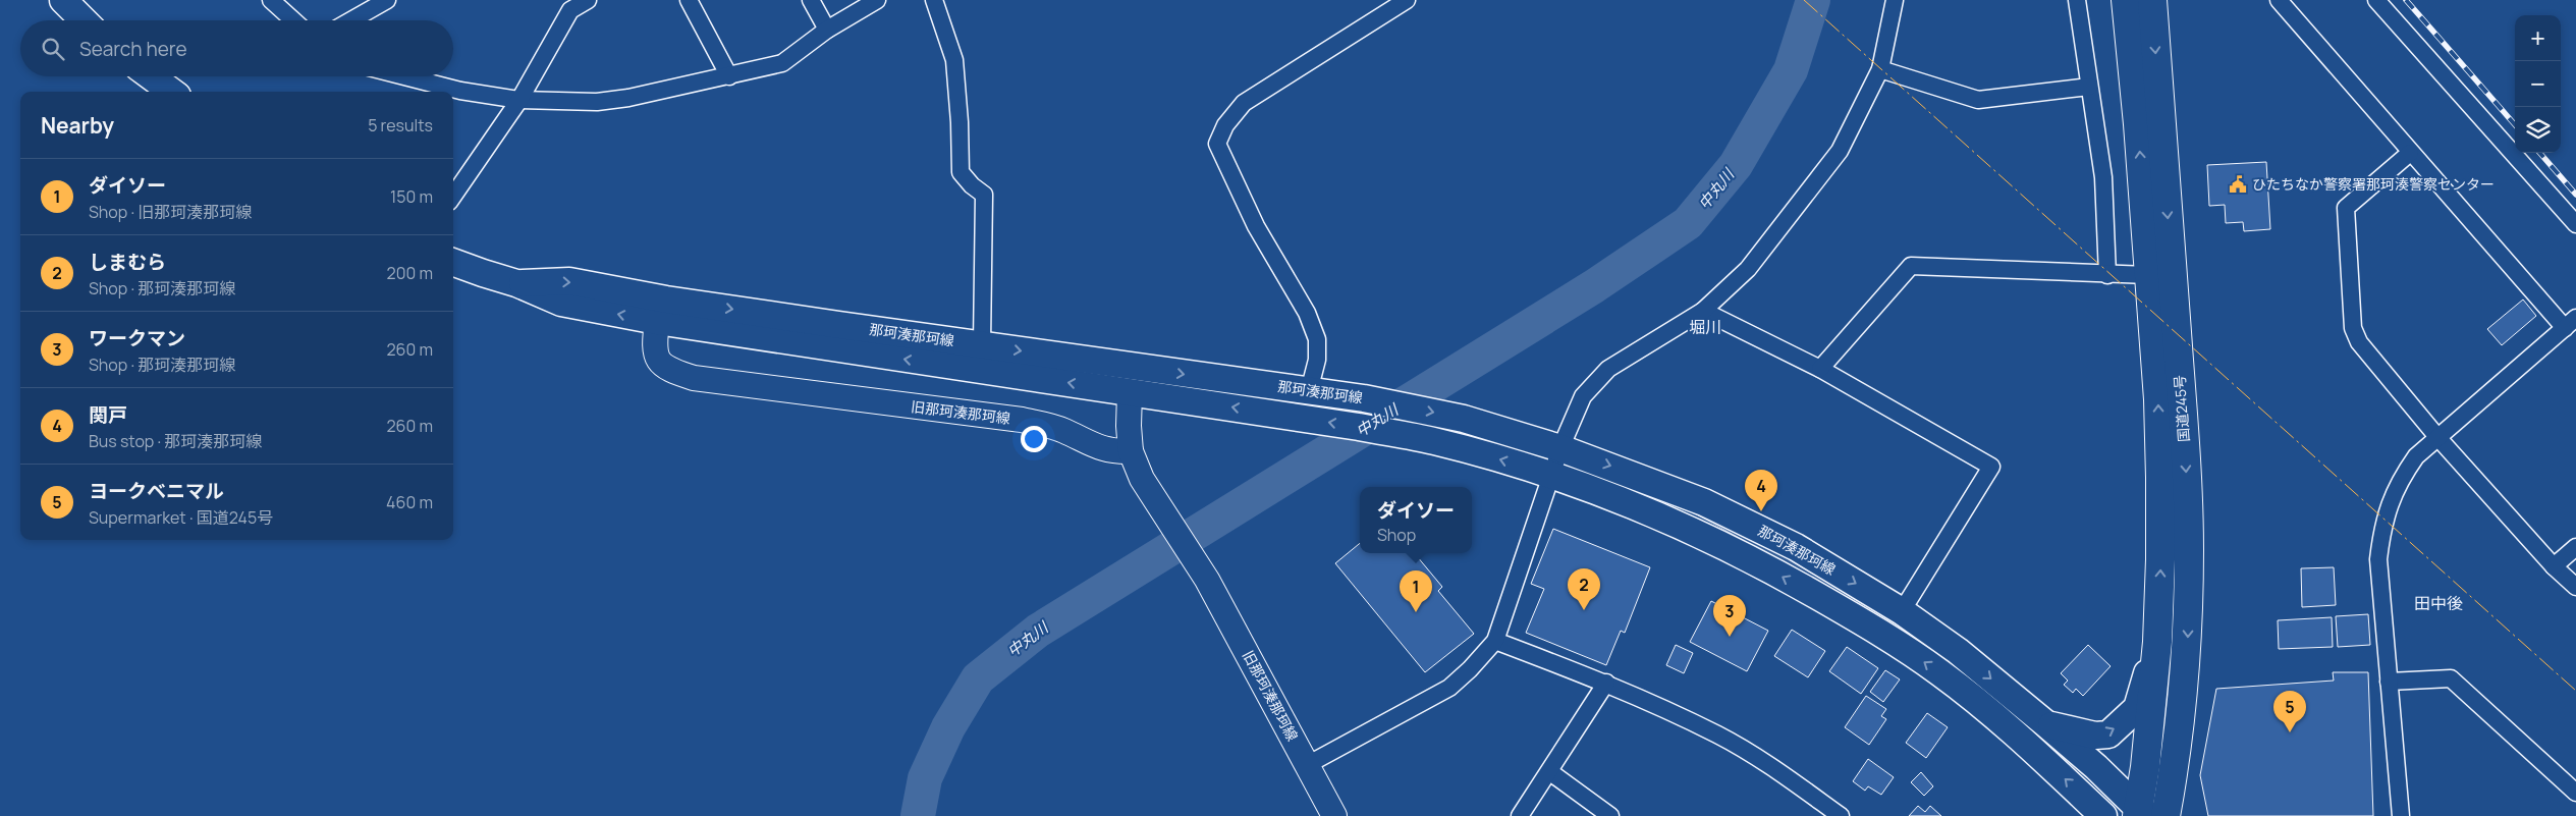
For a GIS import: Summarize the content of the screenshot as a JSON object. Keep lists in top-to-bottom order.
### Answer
{
  "streets": {
    "highway": ["国道245号"],
    "main road": ["那珂湊那珂線"],
    "street": ["旧那珂湊那珂線"]
  },
  "crossings": [
    ["那珂湊那珂線", "国道245号"],
    ["那珂湊那珂線", "旧那珂湊那珂線"]
  ],
  "districts": ["堀川", "田中後"],
  "water": ["中丸川"],
  "places": {
    "public building": ["ひたちなか警察署那珂湊警察センター"]
  },
  "page": {
    "map_buttons": ["+", "−"],
    "search": "Search here",
    "heading": ["Nearby", "5 results"],
    "list": [
      {
        "mark": "1",
        "name": "ダイソー",
        "note": "Shop · 旧那珂湊那珂線",
        "value": "150 m"
      },
      {
        "mark": "2",
        "name": "しまむら",
        "note": "Shop · 那珂湊那珂線",
        "value": "200 m"
      },
      {
        "mark": "3",
        "name": "ワークマン",
        "note": "Shop · 那珂湊那珂線",
        "value": "260 m"
      },
      {
        "mark": "4",
        "name": "関戸",
        "note": "Bus stop · 那珂湊那珂線",
        "value": "260 m"
      },
      {
        "mark": "5",
        "name": "ヨークベニマル",
        "note": "Supermarket · 国道245号",
        "value": "460 m"
      }
    ],
    "pins": [
      "4",
      "2",
      "1",
      "3",
      "5"
    ],
    "popup": ["ダイソー", "Shop"]
  }
}
